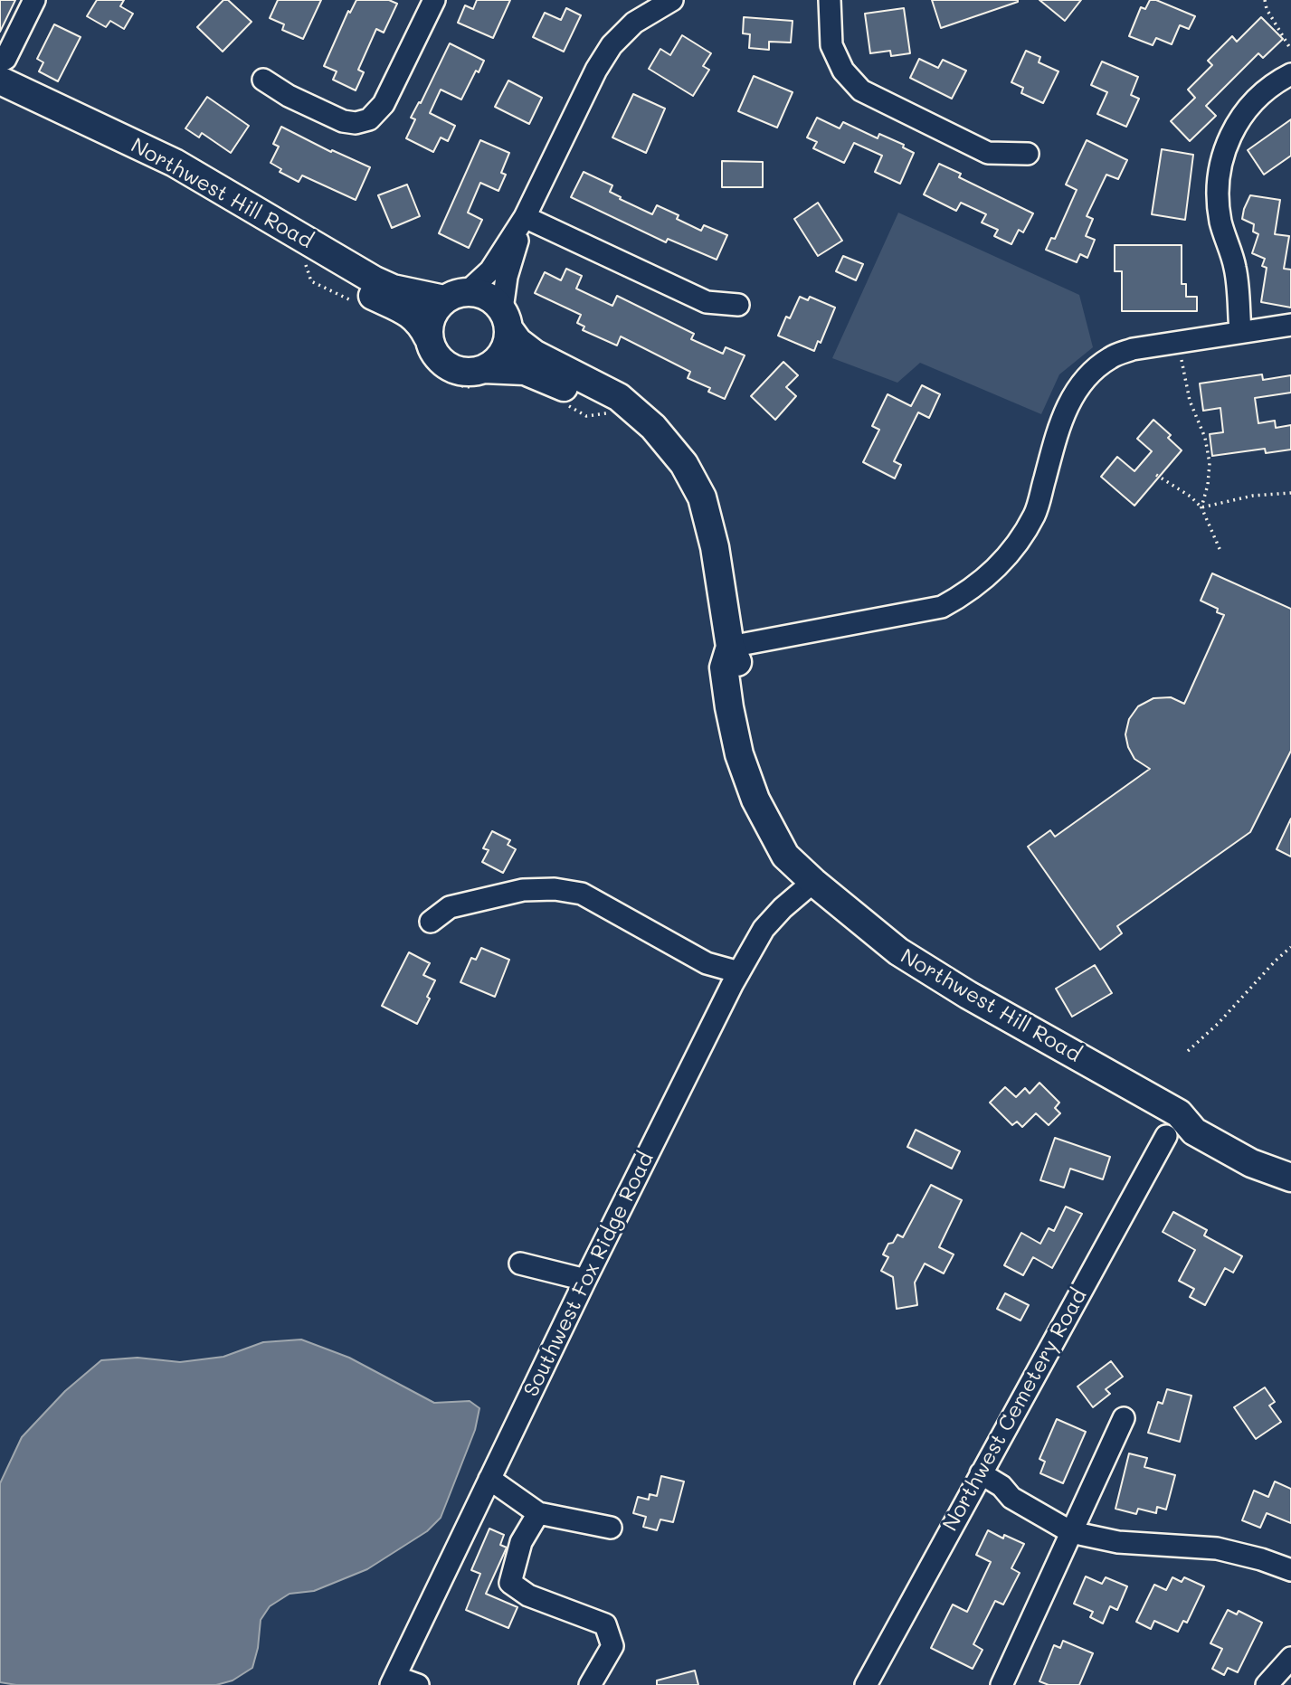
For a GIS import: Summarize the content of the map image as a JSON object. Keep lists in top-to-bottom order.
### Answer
{
  "streets": {
    "main road": ["Northwest Hill Road"],
    "street": ["Southwest Fox Ridge Road", "Northwest Cemetery Road"]
  },
  "crossings": [
    ["Northwest Hill Road", "Southwest Fox Ridge Road"],
    ["Northwest Hill Road", "Northwest Cemetery Road"]
  ]
}
